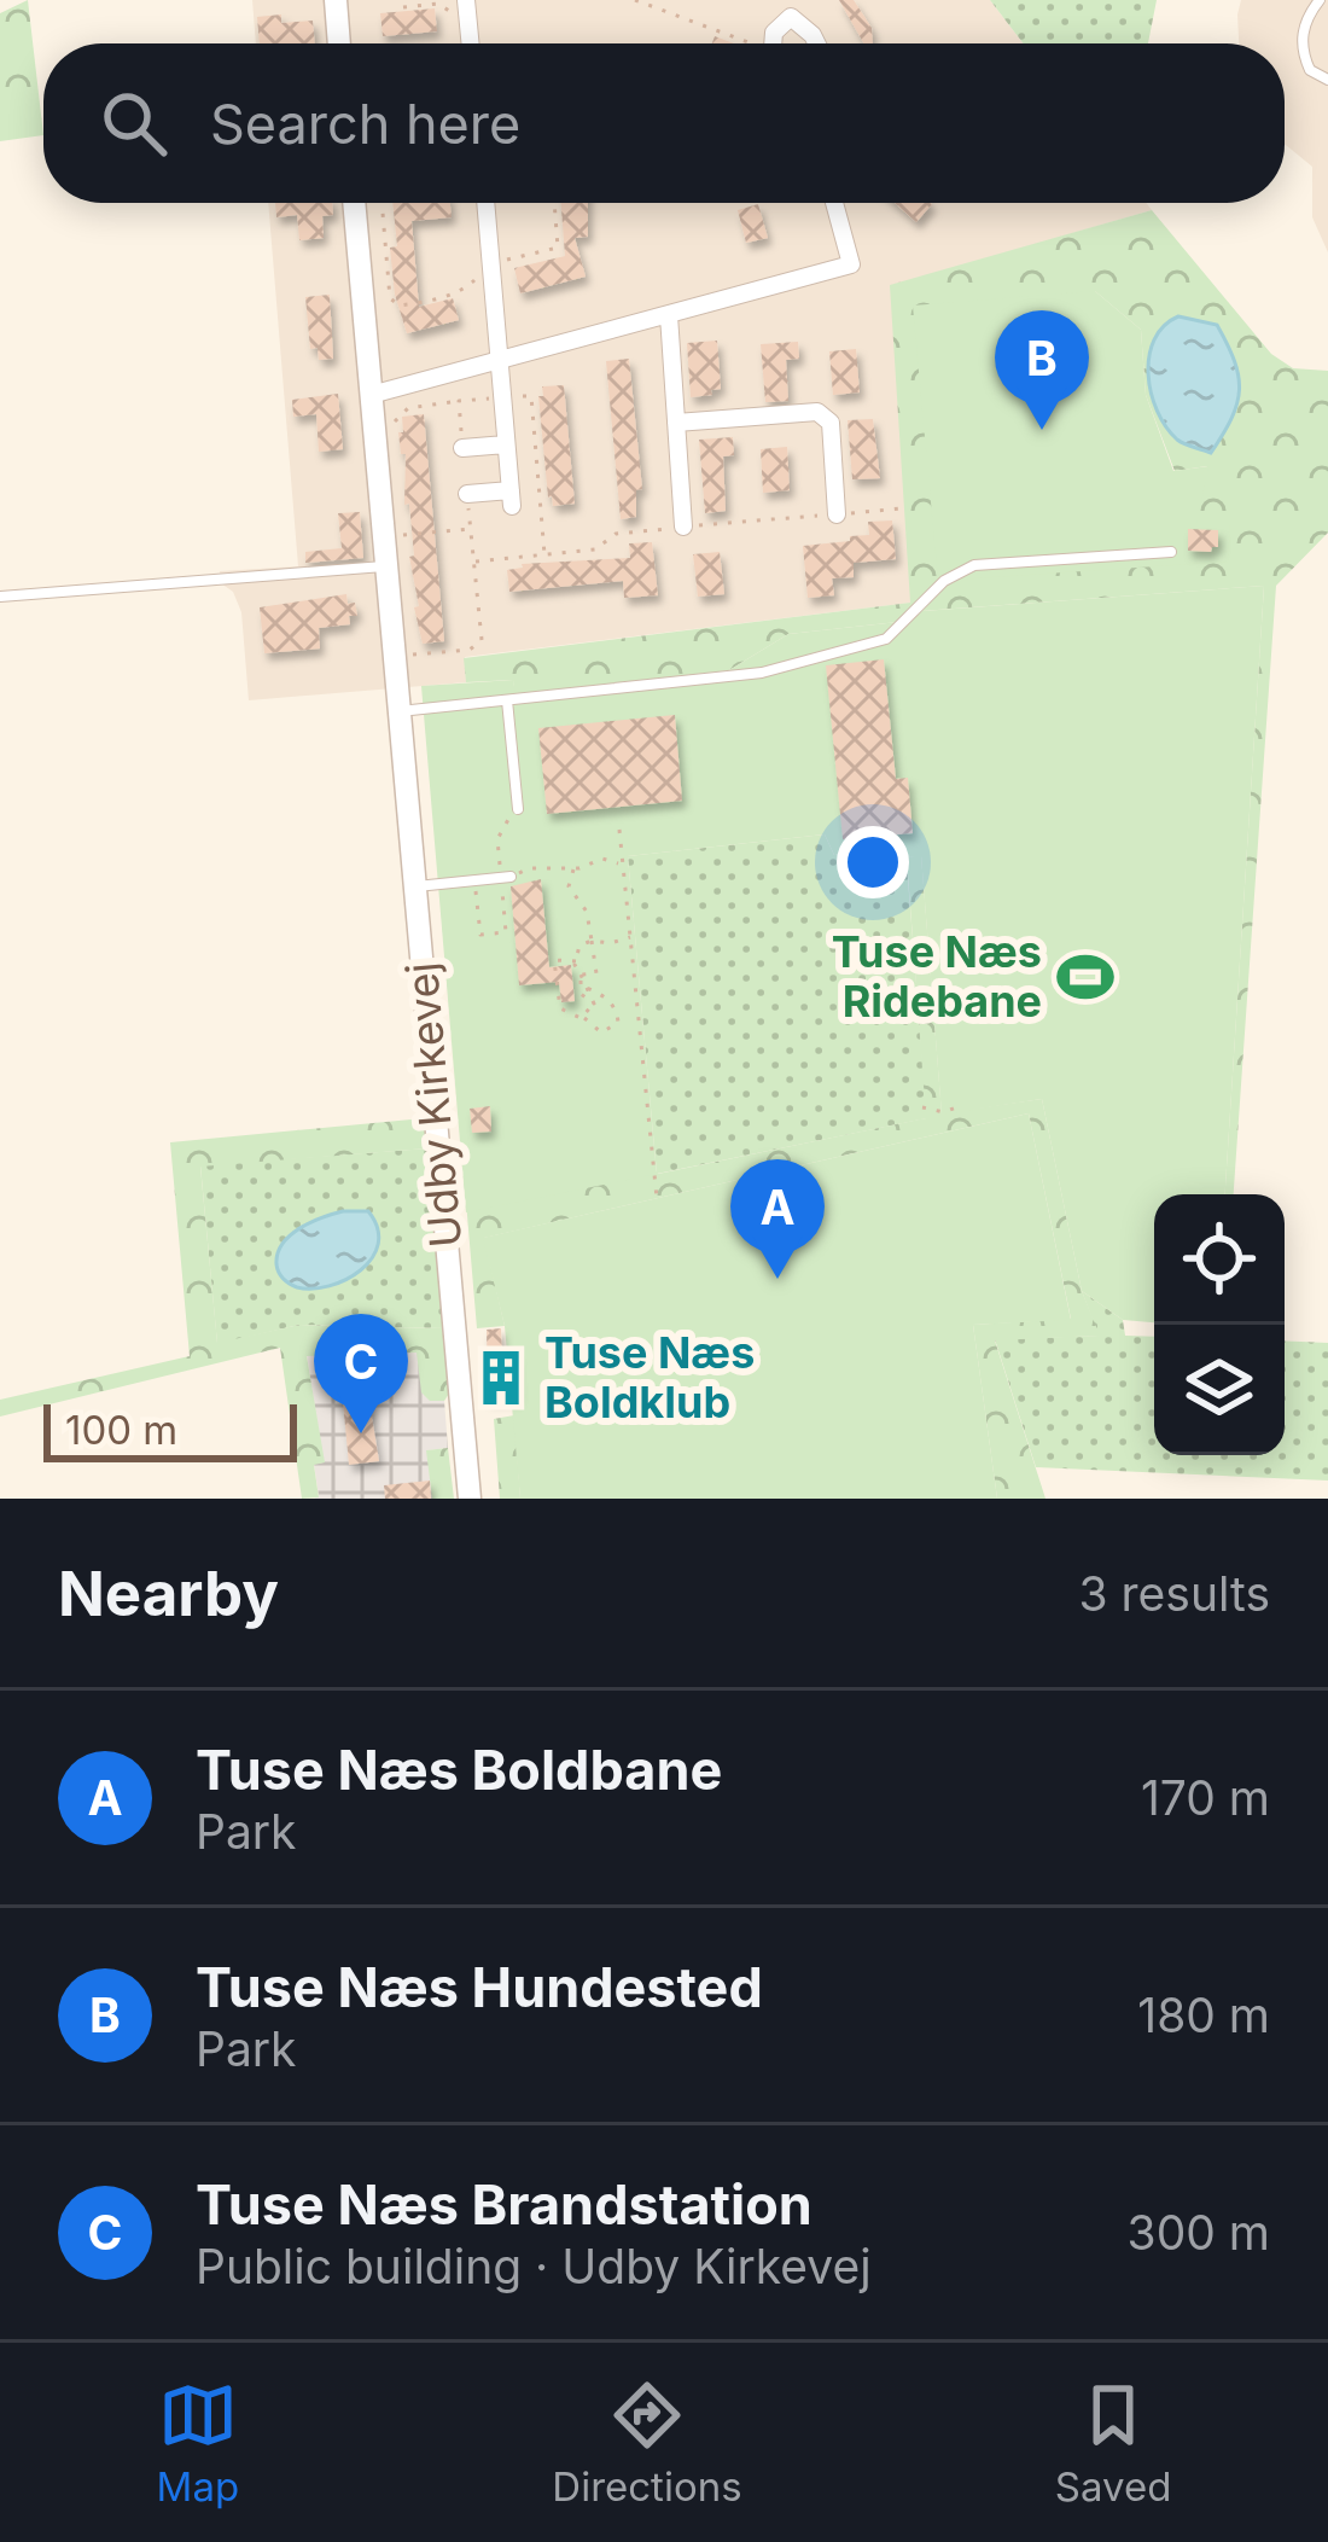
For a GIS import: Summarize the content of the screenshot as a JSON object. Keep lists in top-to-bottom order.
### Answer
{
  "streets": {
    "street": ["Udby Kirkevej"]
  },
  "places": {
    "sports": ["Tuse Næs Ridebane"],
    "building": ["Tuse Næs Boldklub"]
  },
  "scale_bar": "100 m",
  "page": {
    "search": "Search here",
    "pins": ["B", "A", "C"],
    "scale": "100 m",
    "heading": ["Nearby", "3 results"],
    "list": [
      {
        "mark": "A",
        "name": "Tuse Næs Boldbane",
        "note": "Park",
        "value": "170 m"
      },
      {
        "mark": "B",
        "name": "Tuse Næs Hundested",
        "note": "Park",
        "value": "180 m"
      },
      {
        "mark": "C",
        "name": "Tuse Næs Brandstation",
        "note": "Public building · Udby Kirkevej",
        "value": "300 m"
      }
    ],
    "nav": ["Map", "Directions", "Saved"]
  }
}
